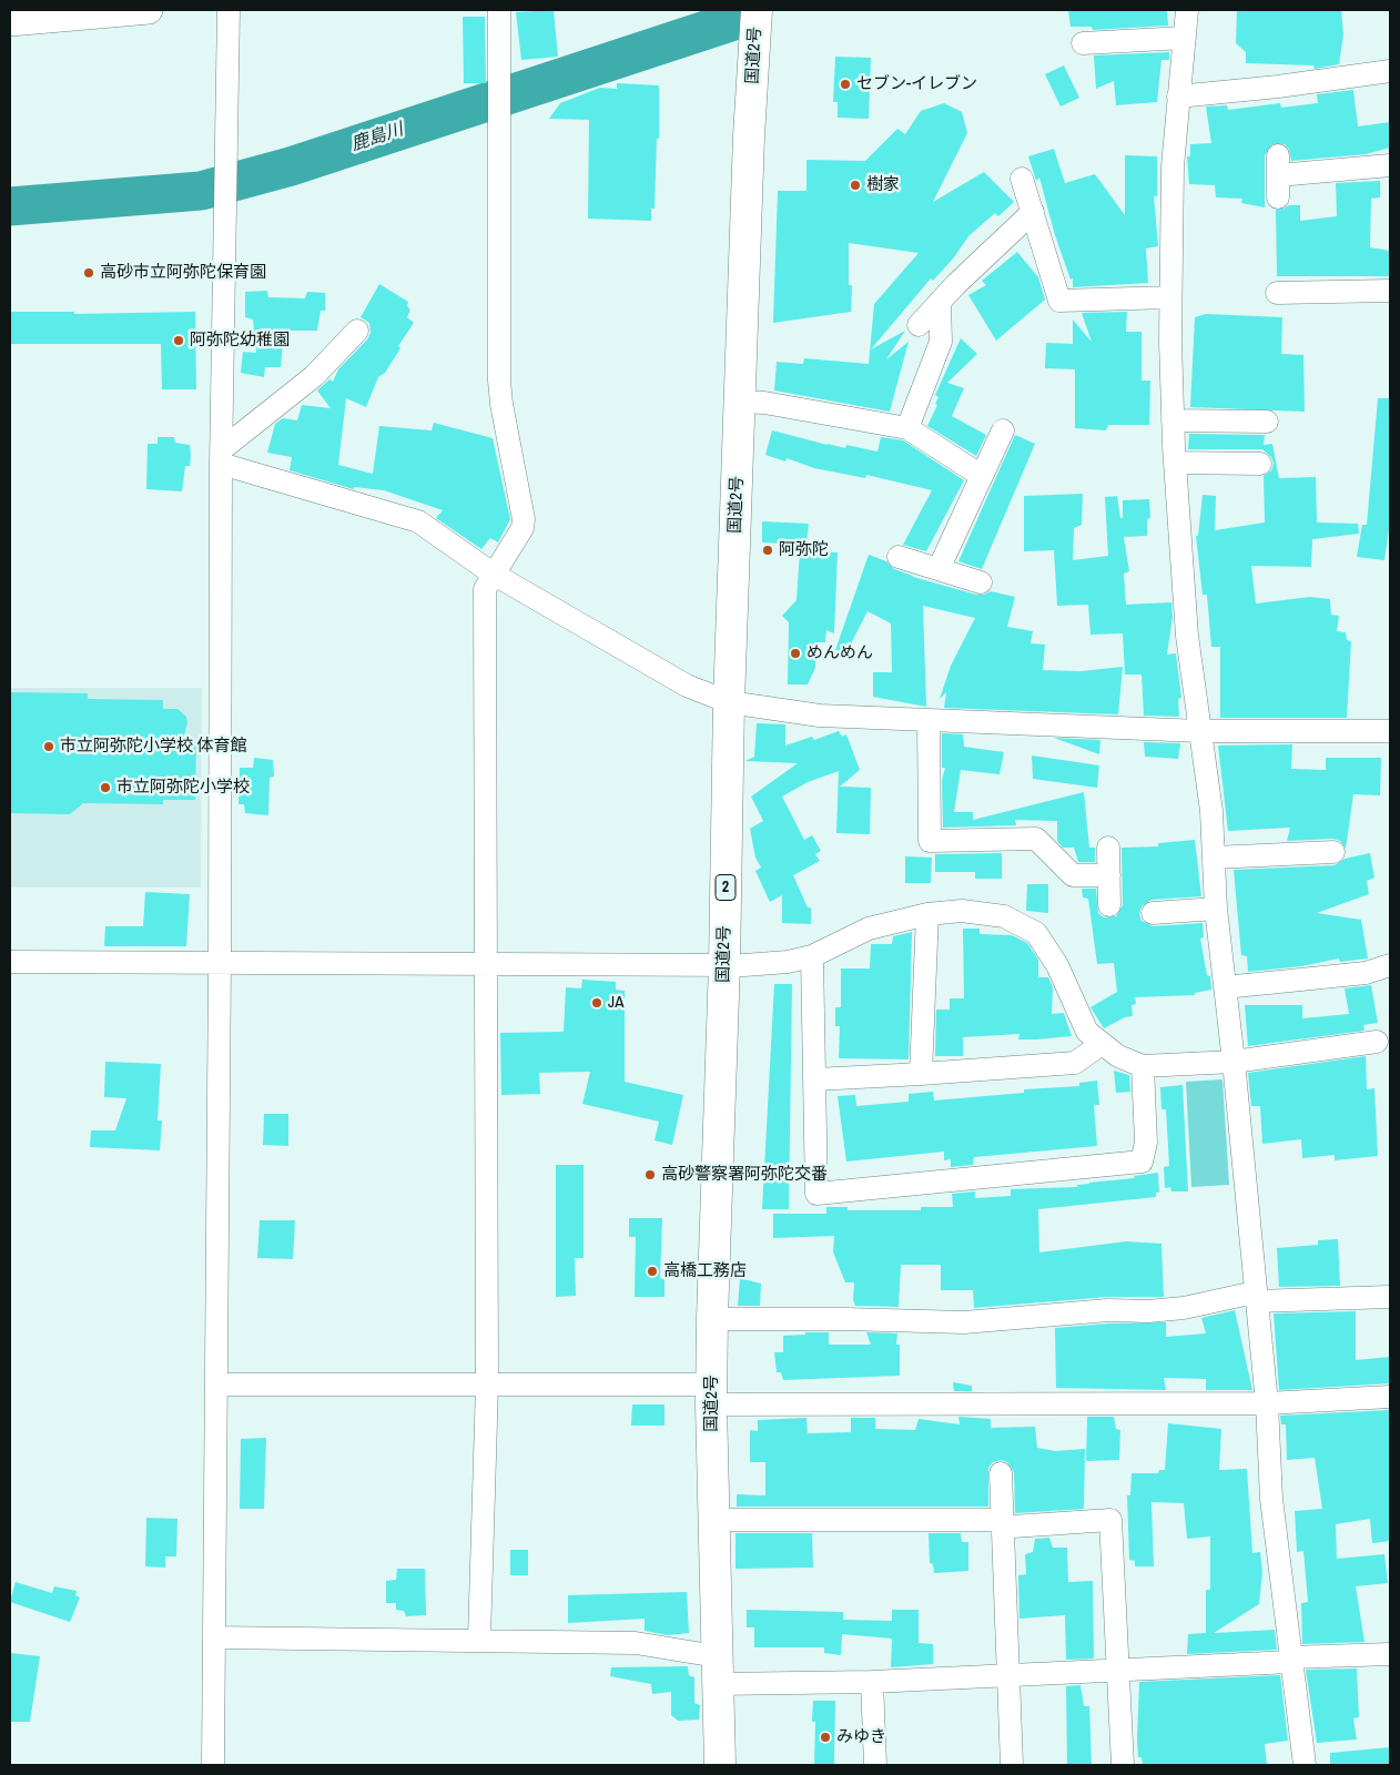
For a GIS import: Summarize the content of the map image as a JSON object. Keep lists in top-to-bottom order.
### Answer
{
  "streets": {
    "highway": ["国道2号", "2"]
  },
  "water": ["鹿島川"],
  "places": [
    "セブン-イレブン",
    "樹家",
    "高砂市立阿弥陀保育園",
    "阿弥陀幼稚園",
    "阿弥陀",
    "めんめん",
    "市立阿弥陀小学校 体育館",
    "市立阿弥陀小学校",
    "JA",
    "高砂警察署阿弥陀交番",
    "高橋工務店",
    "みゆき"
  ]
}
